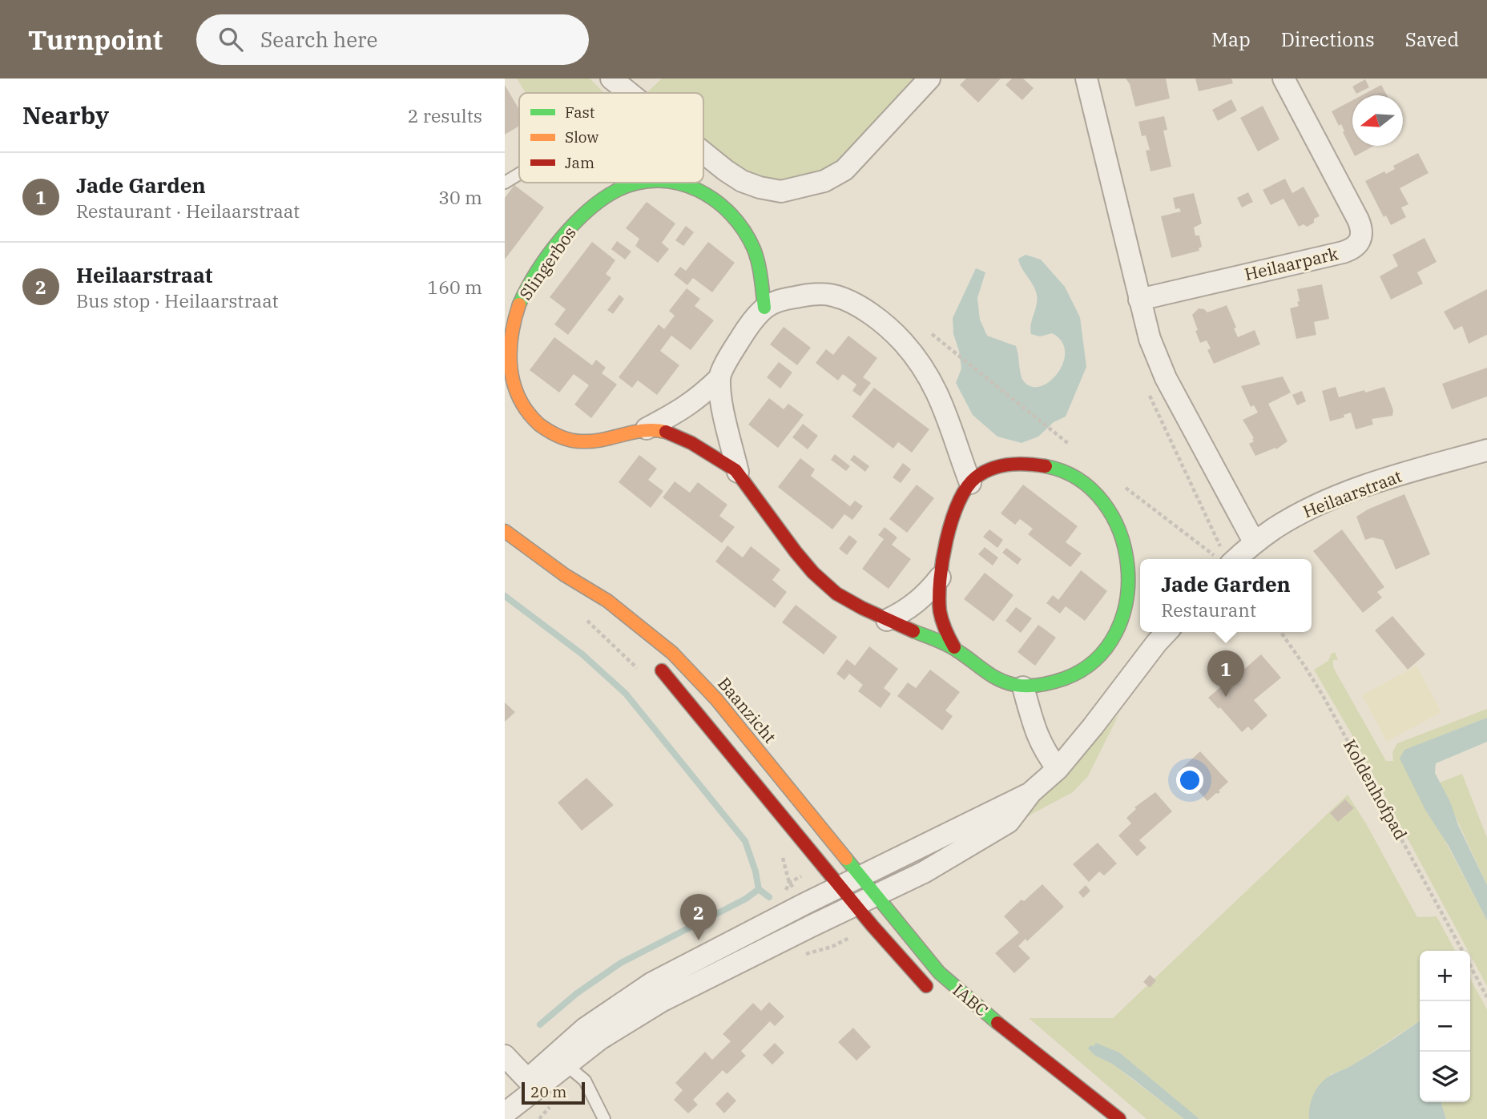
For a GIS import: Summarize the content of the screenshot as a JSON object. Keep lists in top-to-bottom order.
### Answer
{
  "streets": {
    "street": [
      "Slingerbos",
      "Heilaarpark",
      "Heilaarstraat",
      "Baanzicht",
      "IABC"
    ],
    "path": ["Koldenhofpad"]
  },
  "crossings": [
    ["Baanzicht", "IABC"]
  ],
  "legend": ["Fast", "Slow", "Jam"],
  "scale_bar": "20 m",
  "north": "left",
  "page": {
    "header": "Turnpoint",
    "search": "Search here",
    "nav": ["Map", "Directions", "Saved"],
    "heading": ["Nearby", "2 results"],
    "list": [
      {
        "mark": "1",
        "name": "Jade Garden",
        "note": "Restaurant · Heilaarstraat",
        "value": "30 m"
      },
      {
        "mark": "2",
        "name": "Heilaarstraat",
        "note": "Bus stop · Heilaarstraat",
        "value": "160 m"
      }
    ],
    "popup": ["Jade Garden", "Restaurant"],
    "pins": ["1", "2"],
    "map_buttons": ["+", "−"],
    "scale": "20 m"
  }
}
